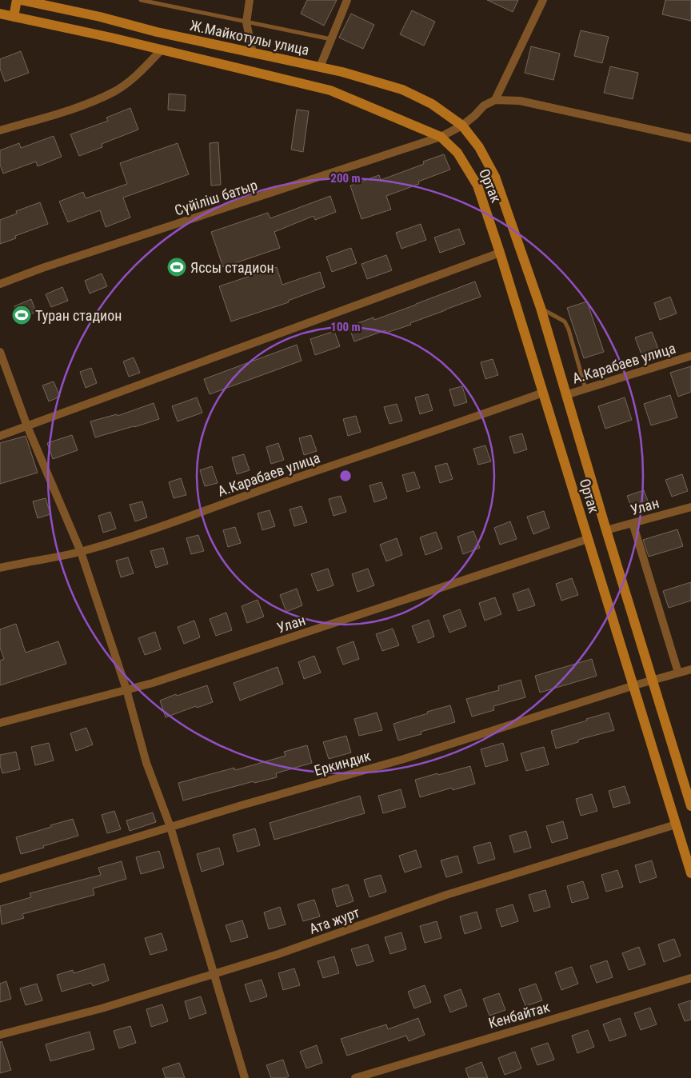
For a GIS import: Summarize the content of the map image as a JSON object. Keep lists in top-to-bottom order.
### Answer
{
  "streets": {
    "street": [
      "Ж.Майкотулы улица",
      "Ортак",
      "Сүйіліш батыр",
      "А.Карабаев улица",
      "Улан",
      "Еркиндик",
      "Ата журт",
      "Кенбайтак"
    ]
  },
  "crossings": [
    ["Ж.Майкотулы улица", "Ортак"],
    ["Ж.Майкотулы улица", "Сүйіліш батыр"],
    ["Ортак", "Сүйіліш батыр"],
    ["Ортак", "А.Карабаев улица"],
    ["Ортак", "Улан"],
    ["Ортак", "Еркиндик"],
    ["Ортак", "Ата журт"]
  ],
  "places": {
    "sports": ["Яссы стадион", "Туран стадион"]
  },
  "rings": ["200 m", "100 m"]
}
